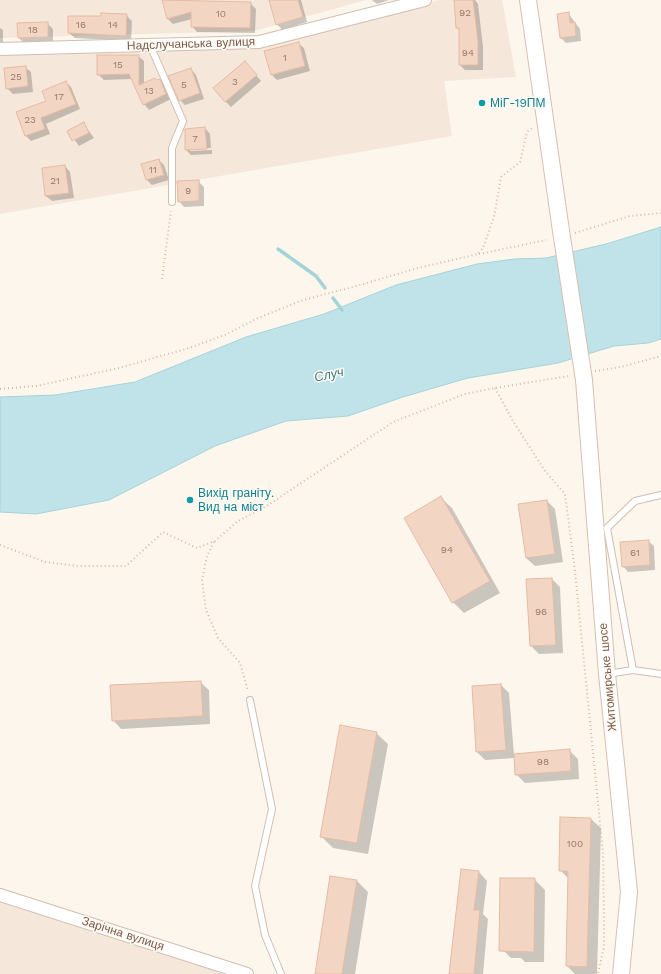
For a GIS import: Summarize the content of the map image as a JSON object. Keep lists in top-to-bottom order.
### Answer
{
  "streets": {
    "main road": ["Житомирське шосе"],
    "street": ["Надслучанська вулиця", "Зарічна вулиця"]
  },
  "water": ["Случ"],
  "places": ["МіГ-19ПМ", "Вихід граніту. Вид на міст"],
  "house_numbers": [
    "92",
    "10",
    "16",
    "14",
    "18",
    "94",
    "1",
    "15",
    "25",
    "3",
    "5",
    "13",
    "17",
    "23",
    "7",
    "11",
    "21",
    "9",
    "94",
    "61",
    "96",
    "98",
    "100"
  ]
}
